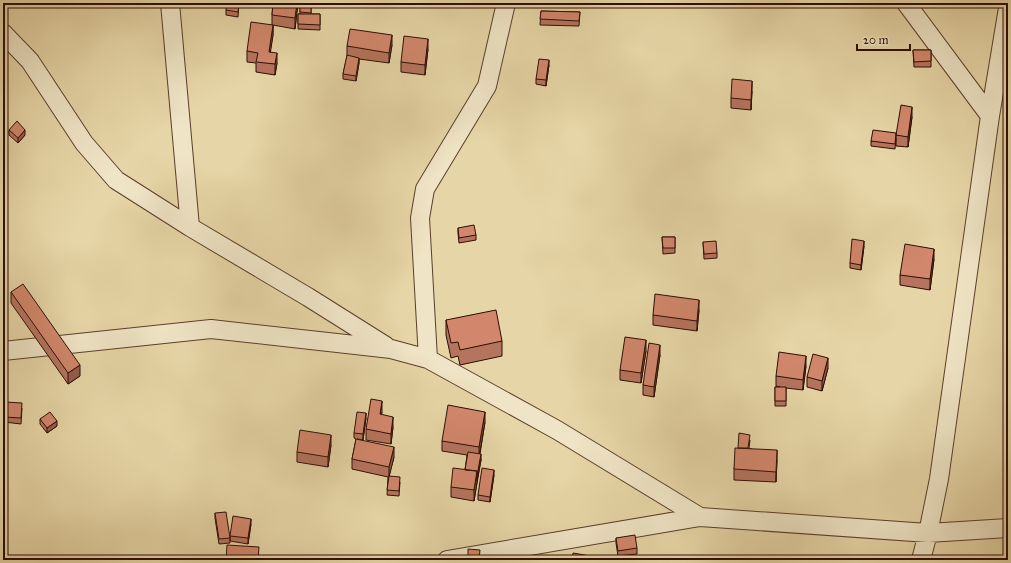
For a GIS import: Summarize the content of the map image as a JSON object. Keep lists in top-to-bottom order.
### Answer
{
  "scale_bar": "20 m"
}
